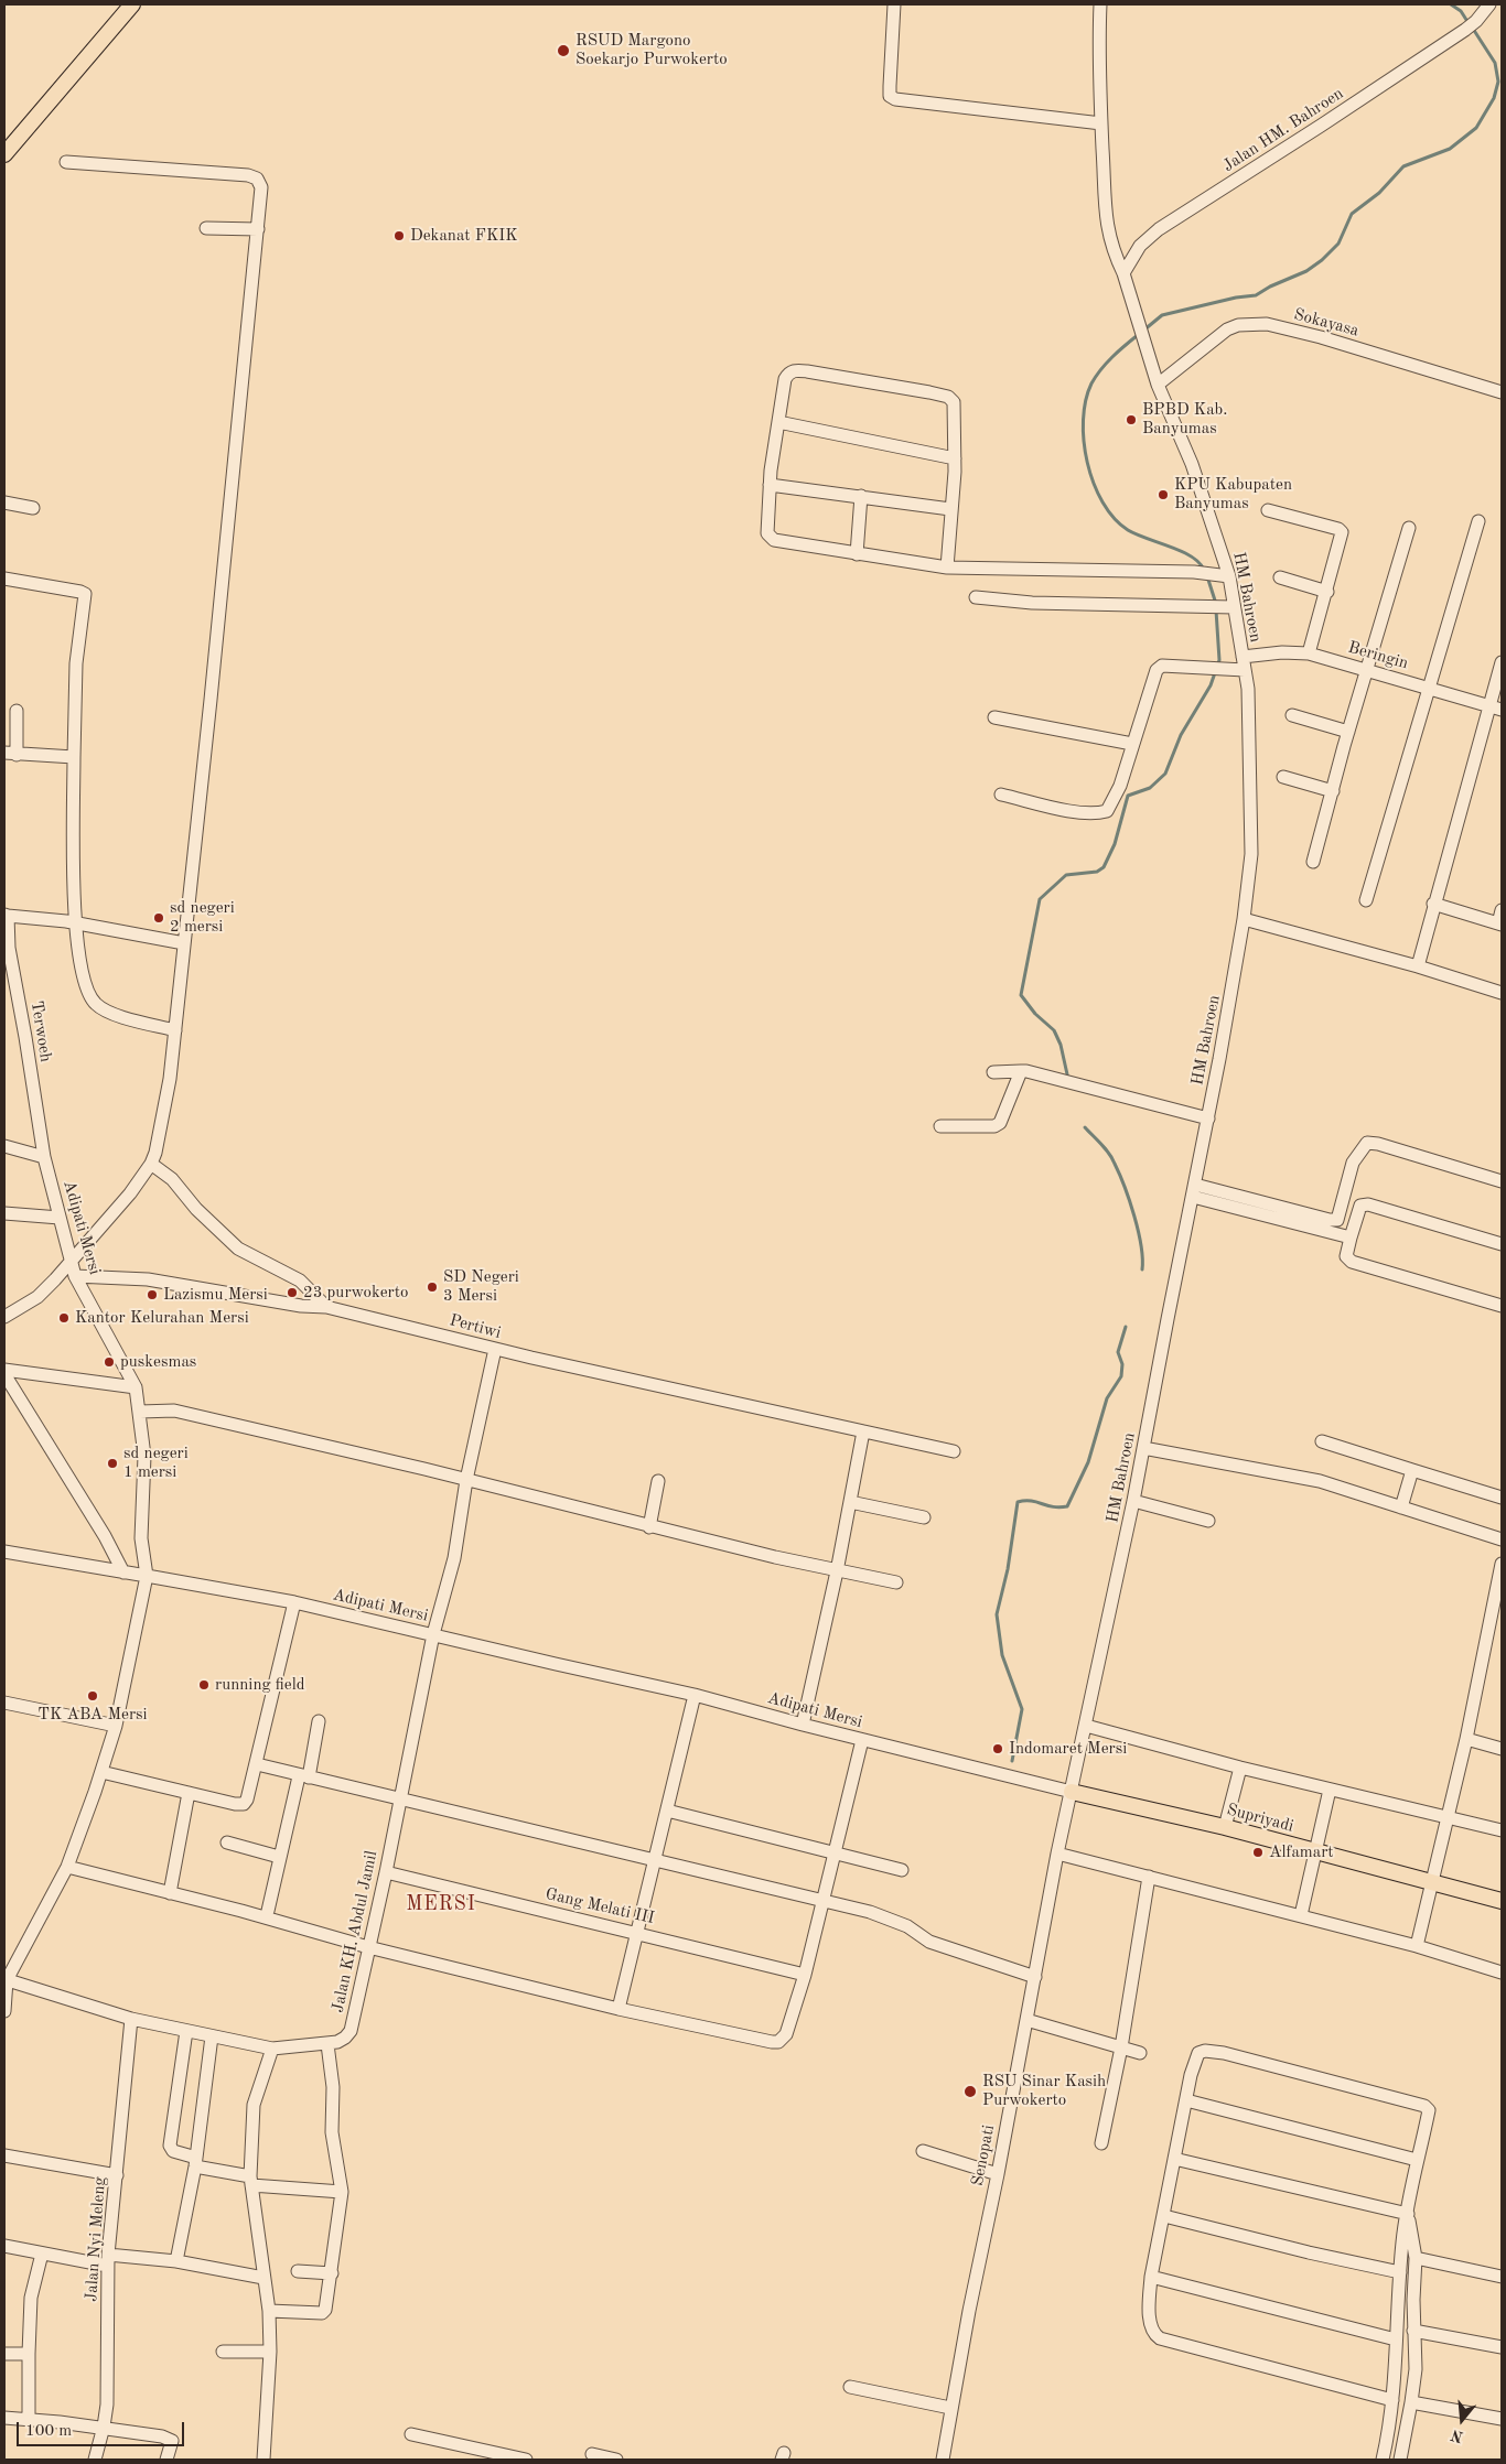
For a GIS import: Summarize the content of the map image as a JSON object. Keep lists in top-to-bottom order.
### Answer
{
  "streets": {
    "main road": ["Supriyadi"],
    "street": [
      "Jalan HM. Bahroen",
      "Sokayasa",
      "HM Bahroen",
      "Beringin",
      "Terwoeh",
      "Adipati Mersi",
      "Pertiwi",
      "Gang Melati III",
      "Jalan KH. Abdul Jamil",
      "Senopati",
      "Jalan Nyi Meleng"
    ]
  },
  "crossings": [
    ["Jalan HM. Bahroen", "HM Bahroen"],
    ["Sokayasa", "HM Bahroen"],
    ["HM Bahroen", "Beringin"],
    ["HM Bahroen", "Adipati Mersi"],
    ["HM Bahroen", "Supriyadi"],
    ["HM Bahroen", "Senopati"],
    ["Terwoeh", "Adipati Mersi"],
    ["Adipati Mersi", "Pertiwi"],
    ["Adipati Mersi", "Supriyadi"],
    ["Adipati Mersi", "Jalan KH. Abdul Jamil"],
    ["Adipati Mersi", "Senopati"],
    ["Pertiwi", "Jalan KH. Abdul Jamil"],
    ["Supriyadi", "Senopati"],
    ["Gang Melati III", "Jalan KH. Abdul Jamil"],
    ["Jalan KH. Abdul Jamil", "Jalan Nyi Meleng"]
  ],
  "districts": ["MERSI"],
  "places": [
    "RSUD Margono Soekarjo Purwokerto",
    "Dekanat FKIK",
    "BPBD Kab. Banyumas",
    "KPU Kabupaten Banyumas",
    "sd negeri 2 mersi",
    "SD Negeri 3 Mersi",
    "23 purwokerto",
    "Lazismu Mersi",
    "Kantor Kelurahan Mersi",
    "puskesmas",
    "sd negeri 1 mersi",
    "running field",
    "TK ABA Mersi",
    "Indomaret Mersi",
    "Alfamart",
    "RSU Sinar Kasih Purwokerto"
  ],
  "scale_bar": "100 m",
  "north": "bottom"
}
